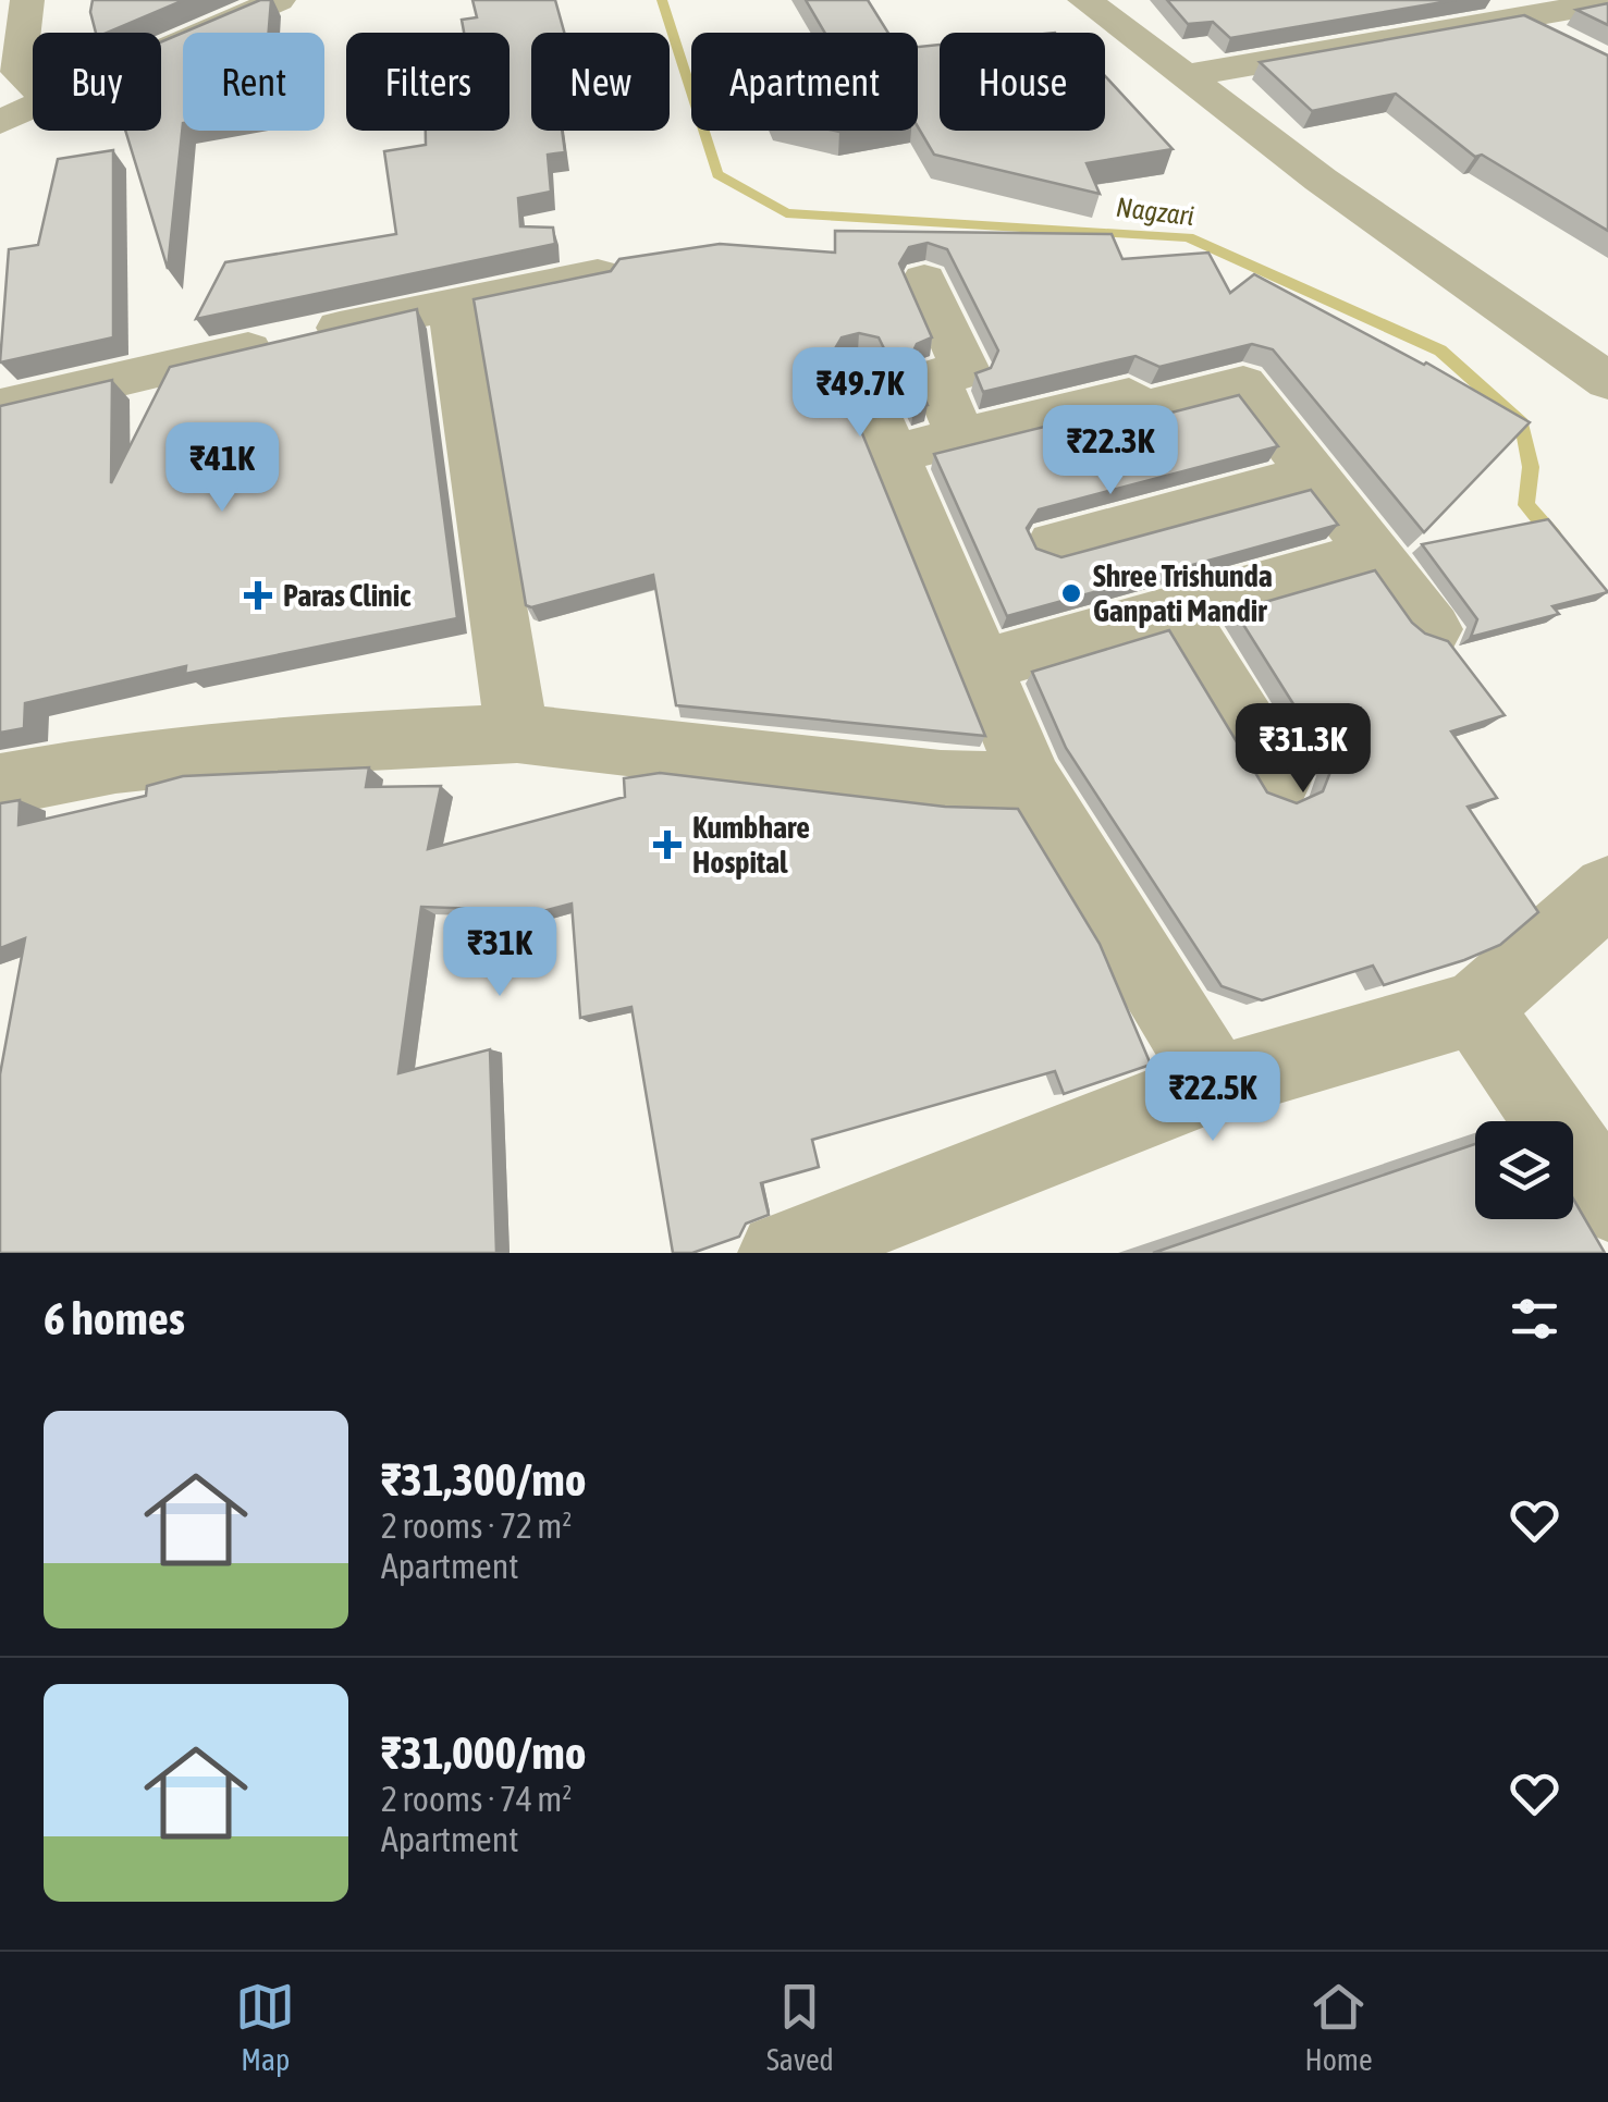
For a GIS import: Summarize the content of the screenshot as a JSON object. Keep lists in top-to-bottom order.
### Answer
{
  "water": ["Nagzari"],
  "places": {
    "other": ["Shree Trishunda Ganpati Mandir"],
    "health": ["Paras Clinic", "Kumbhare Hospital"]
  },
  "page": {
    "chip": [
      "Buy",
      "Rent",
      "Filters",
      "New",
      "Apartment",
      "House"
    ],
    "price": [
      "₹49.7K",
      "₹22.3K",
      "₹41K",
      "₹31.3K",
      "₹31K",
      "₹22.5K"
    ],
    "heading": "6 homes",
    "list": [
      {
        "name": "₹31,300/mo",
        "note": "2 rooms · 72 m² · Apartment"
      },
      {
        "name": "₹31,000/mo",
        "note": "2 rooms · 74 m² · Apartment"
      }
    ],
    "tabs": ["Map", "Saved", "Home"]
  }
}
